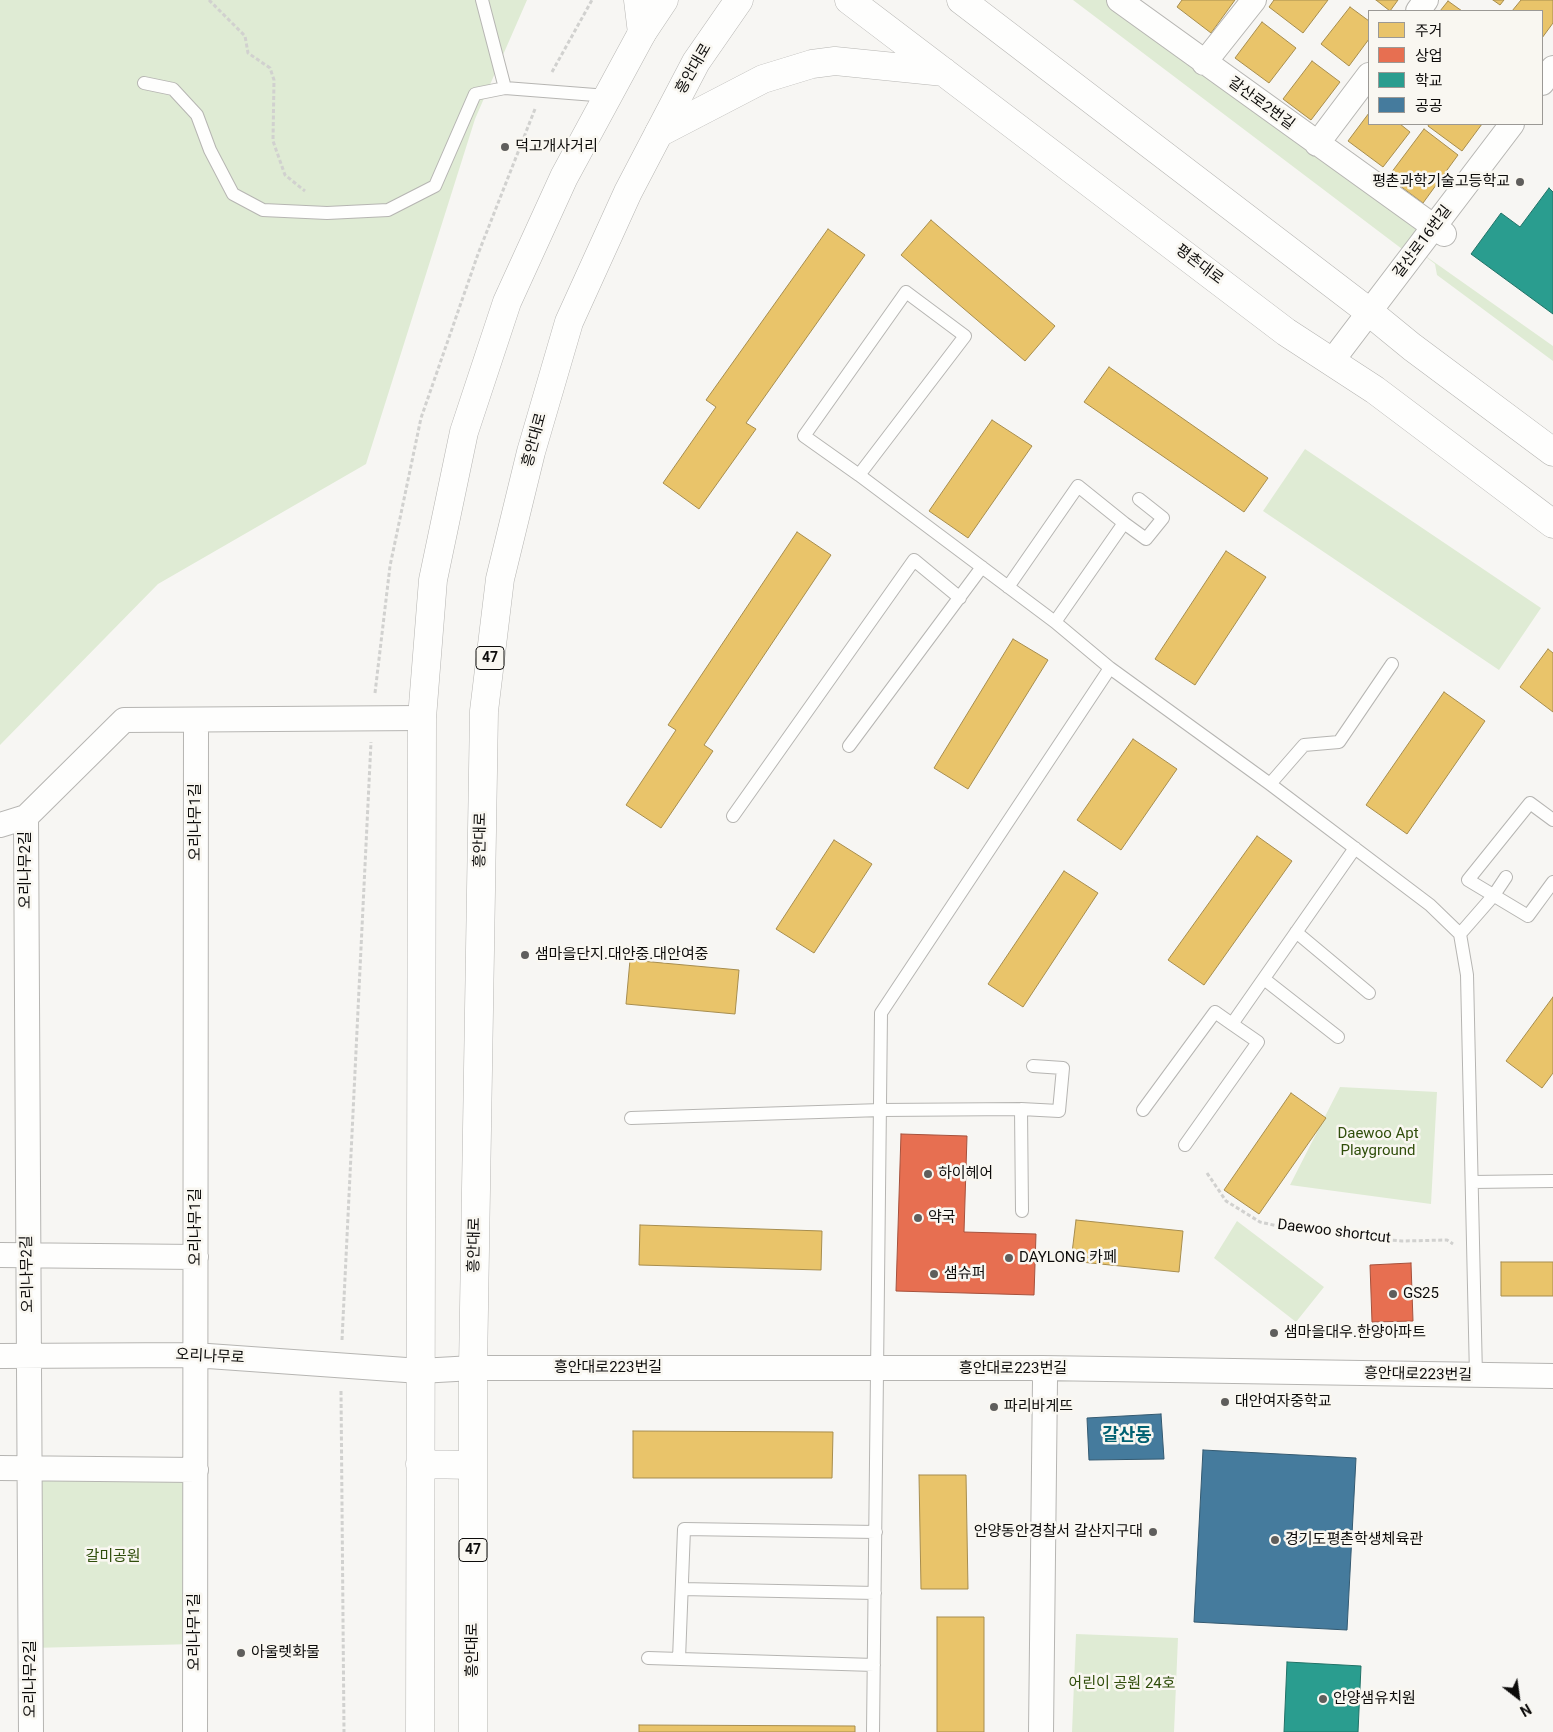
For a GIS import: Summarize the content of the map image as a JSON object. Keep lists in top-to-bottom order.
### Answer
{
  "streets": {
    "main road": ["흥안대로", "평촌대로", "47"],
    "street": [
      "갈산로2번길",
      "갈산로16번길",
      "오리나무1길",
      "오리나무2길",
      "오리나무로",
      "흥안대로223번길"
    ],
    "path": ["Daewoo shortcut"]
  },
  "crossings": [
    ["흥안대로", "오리나무로"],
    ["흥안대로", "흥안대로223번길"],
    ["갈산로2번길", "갈산로16번길"],
    ["갈산로16번길", "평촌대로"],
    ["오리나무1길", "오리나무로"],
    ["오리나무2길", "오리나무로"],
    ["오리나무로", "흥안대로223번길"]
  ],
  "districts": ["갈산동"],
  "parks": ["Daewoo Apt Playground", "갈미공원", "어린이 공원 24호"],
  "places": [
    "덕고개사거리",
    "평촌과학기술고등학교",
    "샘마을단지.대안중.대안여중",
    "하이헤어",
    "약국",
    "DAYLONG 카페",
    "샘슈퍼",
    "GS25",
    "샘마을대우.한양아파트",
    "대안여자중학교",
    "파리바게뜨",
    "안양동안경찰서 갈산지구대",
    "경기도평촌학생체육관",
    "아울렛화물",
    "안양샘유치원"
  ],
  "legend": [
    "주거",
    "상업",
    "학교",
    "공공"
  ],
  "north": "bottom right"
}
